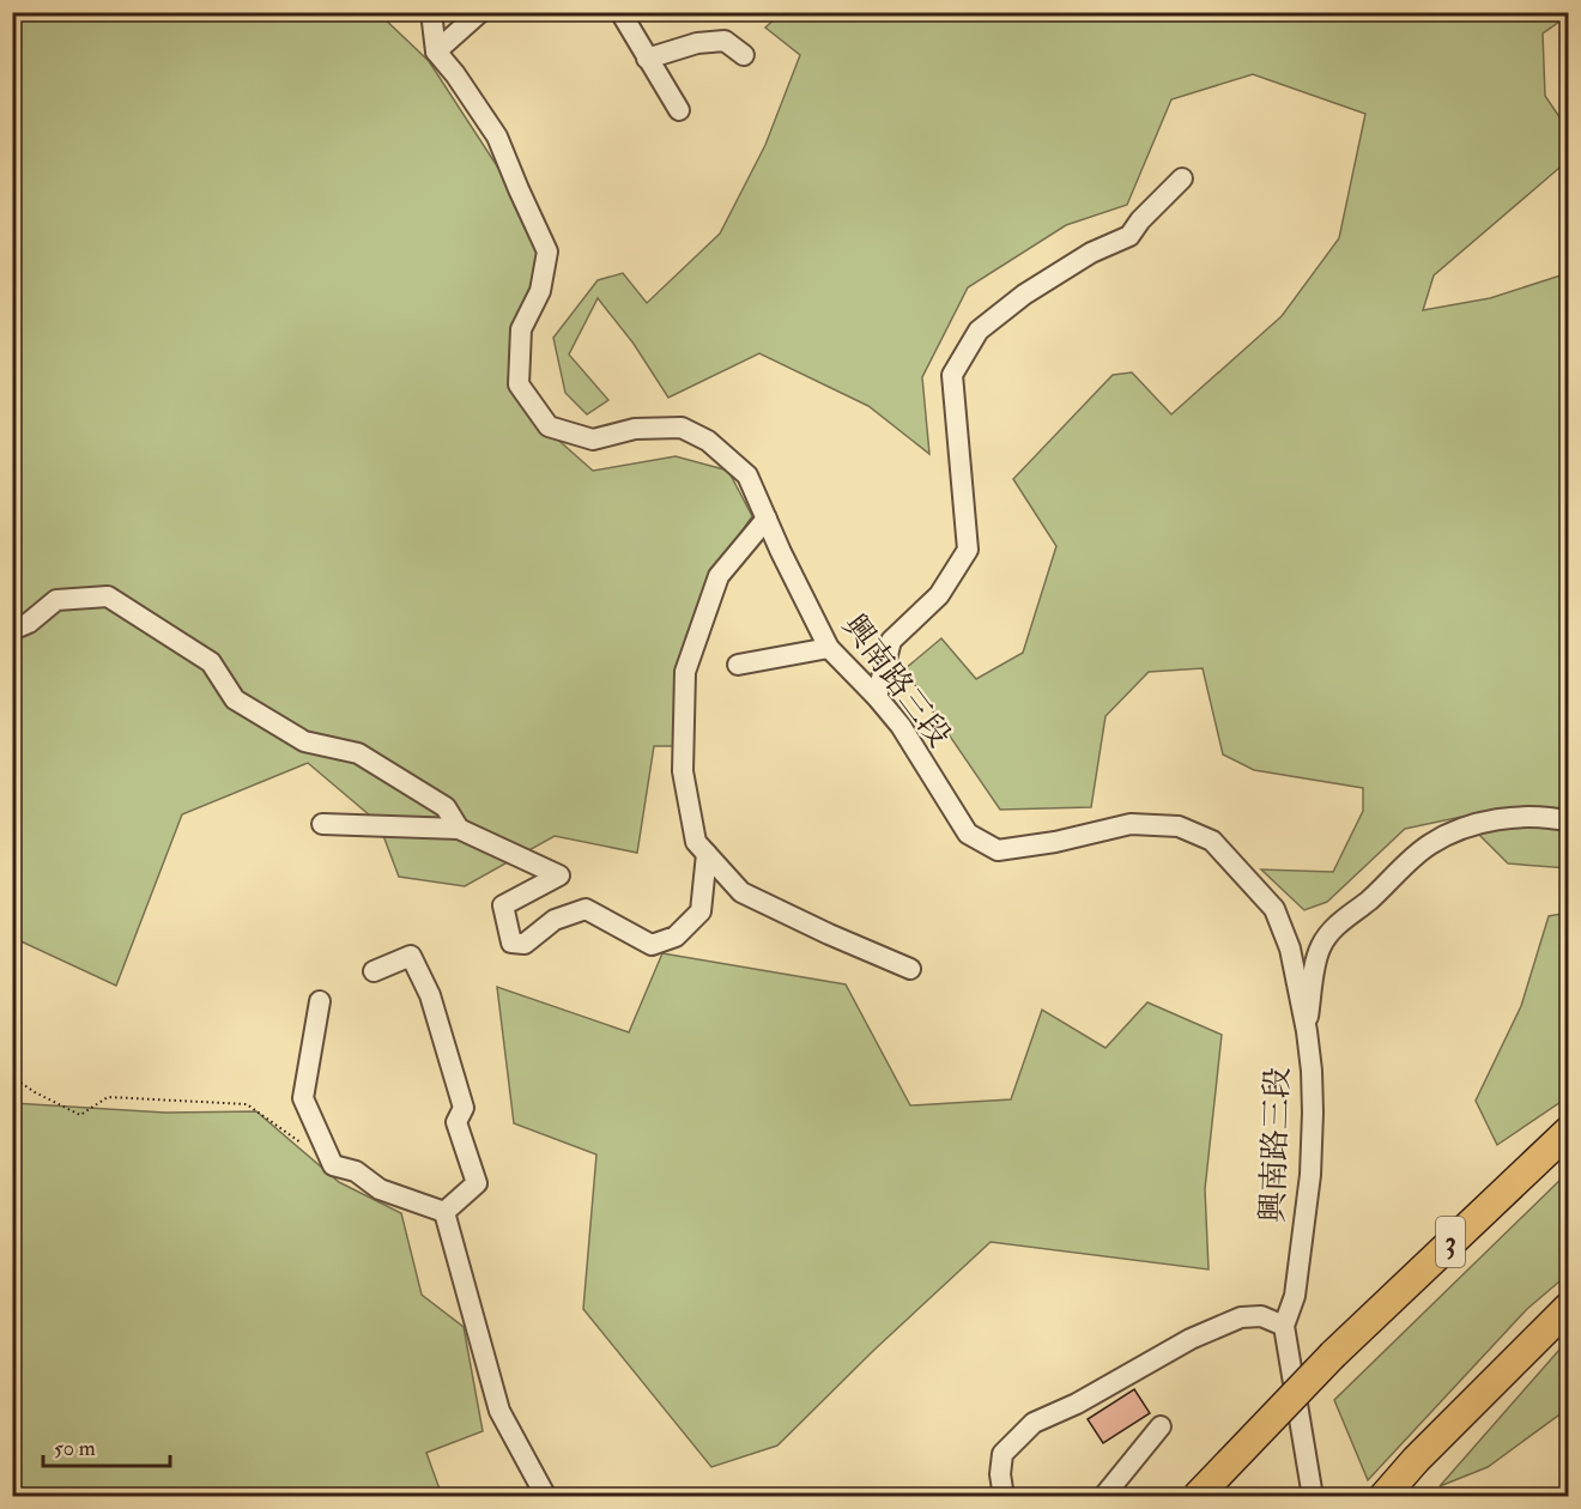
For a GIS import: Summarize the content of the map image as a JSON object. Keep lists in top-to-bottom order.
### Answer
{
  "streets": {
    "highway": ["3"],
    "street": ["興南路三段"]
  },
  "scale_bar": "50 m"
}
